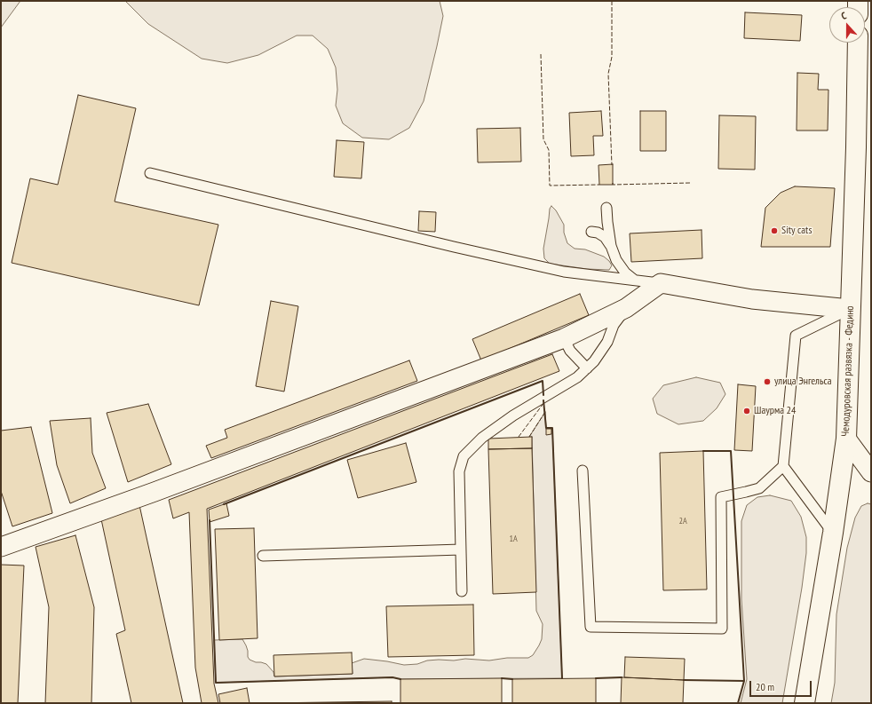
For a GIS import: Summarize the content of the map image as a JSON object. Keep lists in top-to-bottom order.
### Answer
{
  "streets": {
    "street": ["Чемодуровская развязка - Федино"]
  },
  "places": ["Sity cats", "улица Энгельса", "Шаурма 24"],
  "house_numbers": ["2А", "1А"],
  "scale_bar": "20 m",
  "north": "top"
}
